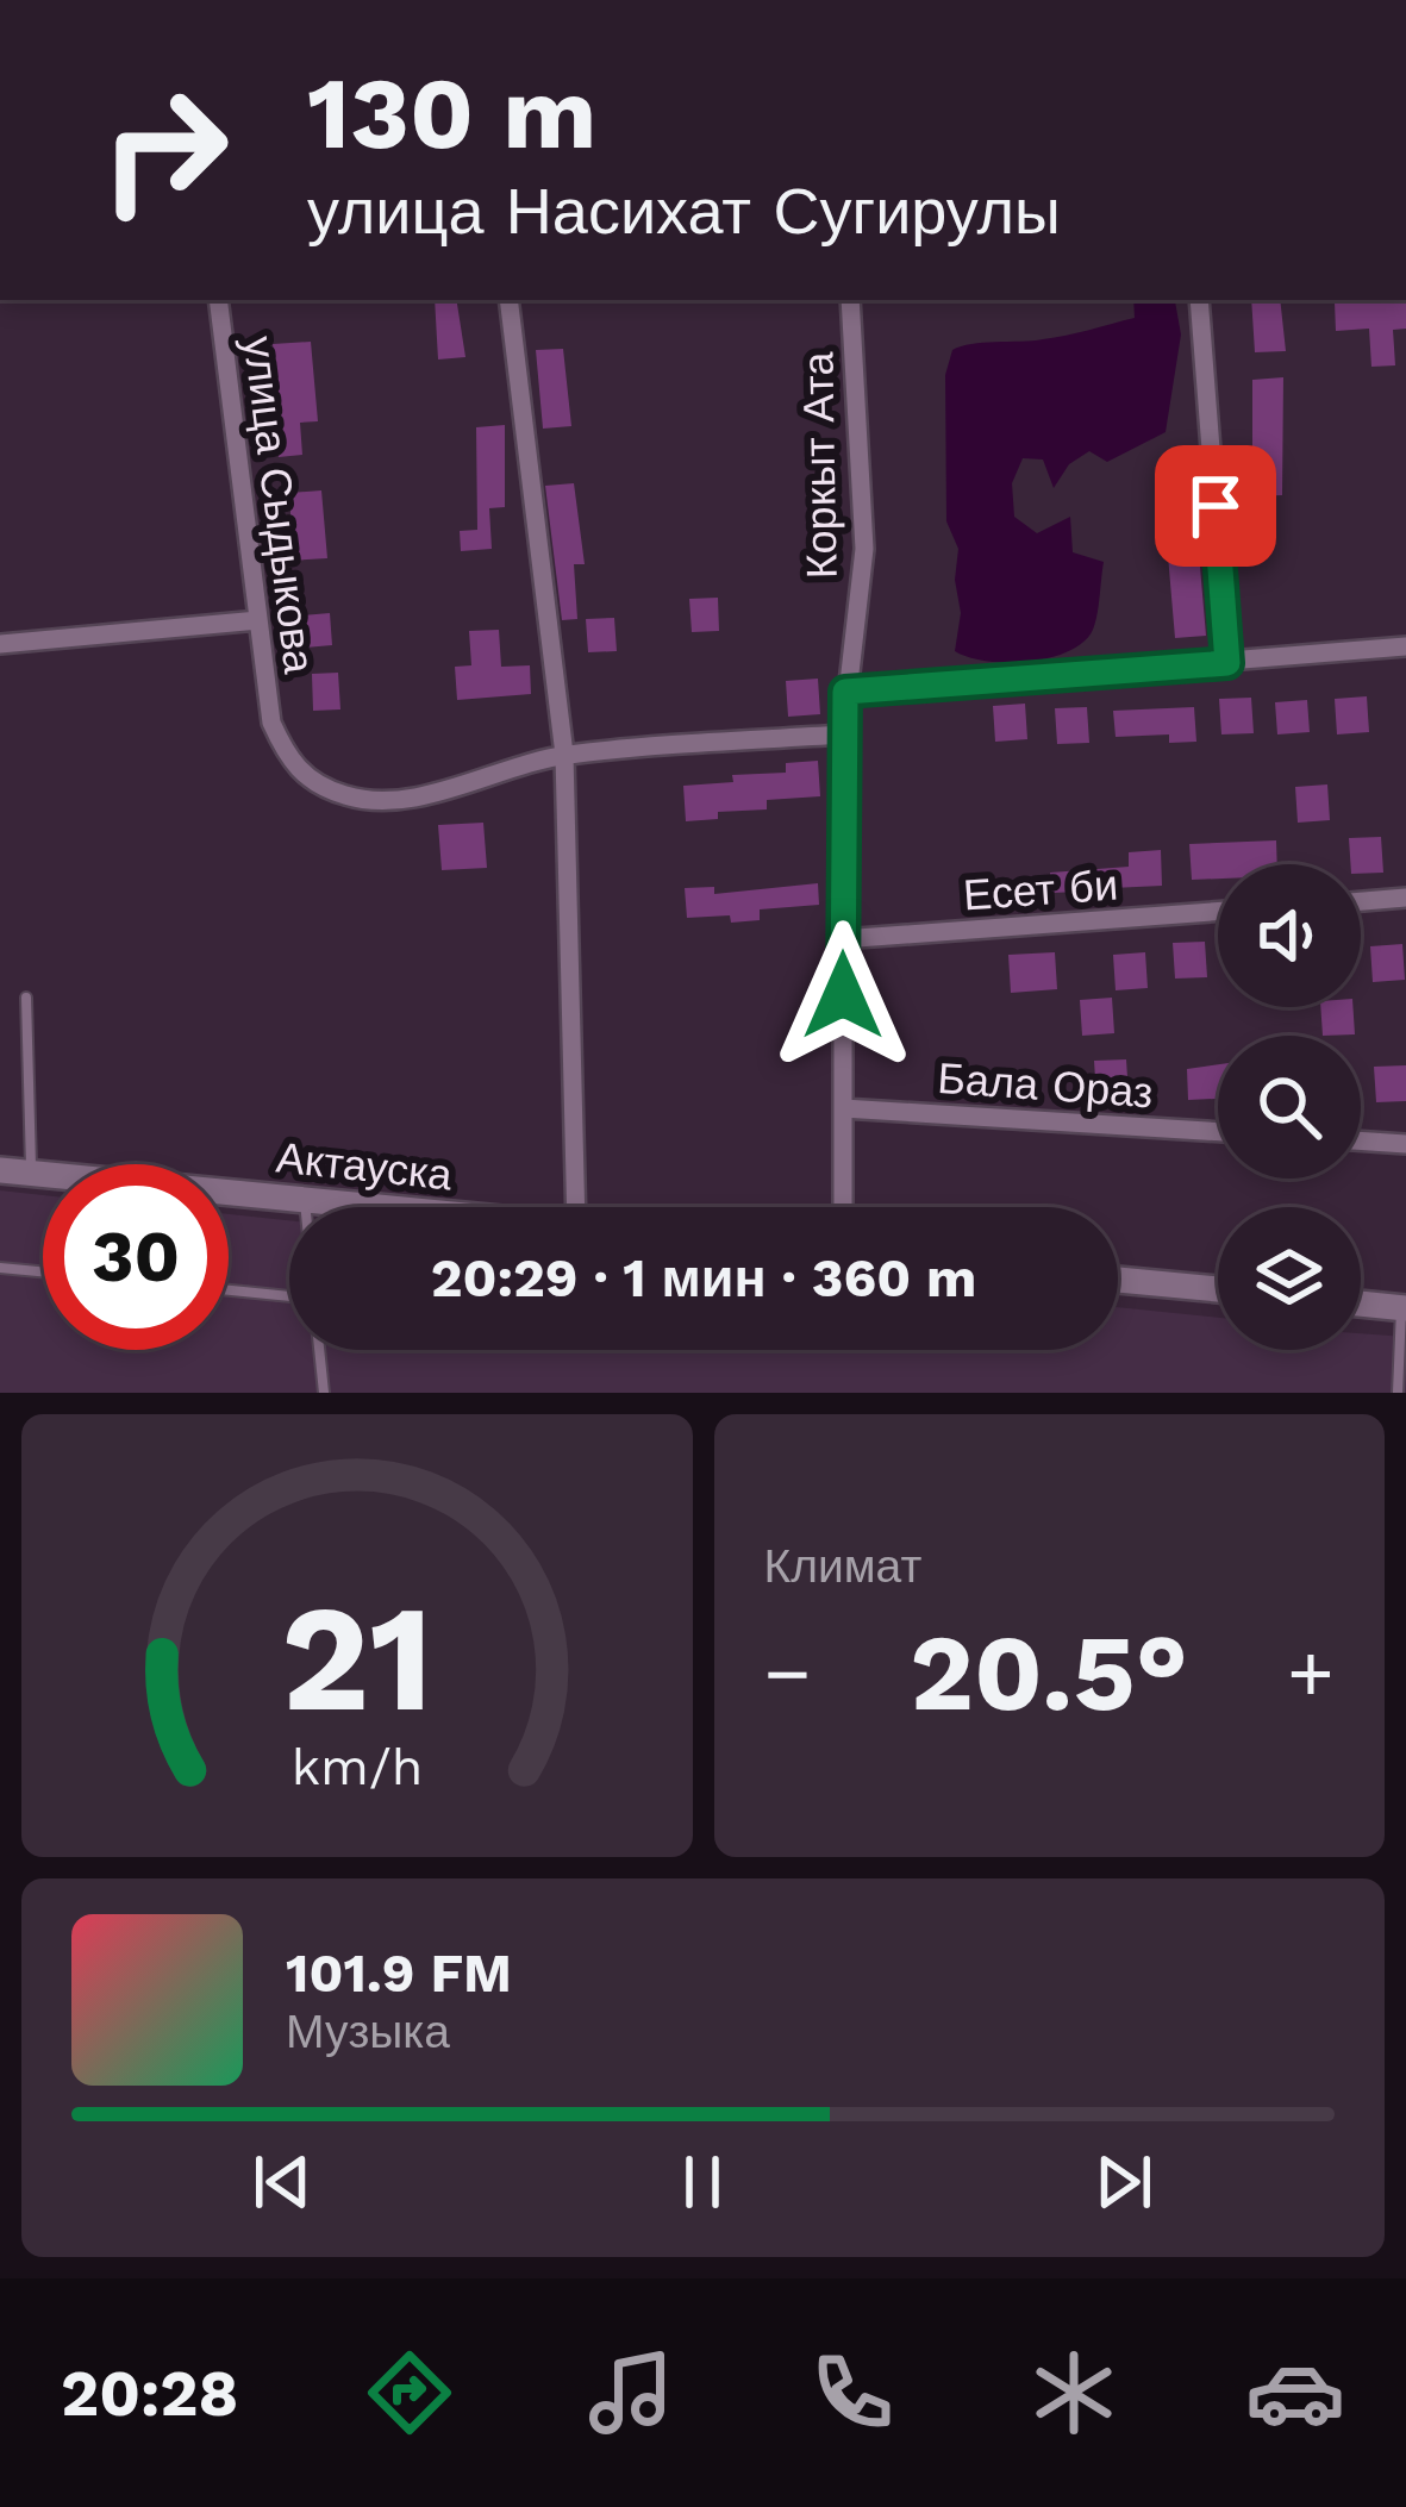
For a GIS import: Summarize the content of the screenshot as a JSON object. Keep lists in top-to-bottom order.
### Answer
{
  "streets": {
    "main road": ["Актауска"],
    "street": [
      "Коркыт Ата",
      "улица Сыдыкова",
      "Есет би",
      "Бала Ораз"
    ]
  },
  "crossings": [
    ["Коркыт Ата", "Есет би"],
    ["Коркыт Ата", "Бала Ораз"]
  ],
  "page": {
    "turn": ["130 m", "улица Насихат Сугирулы"],
    "limit": "30",
    "trip": "20:29 · 1 мин · 360 m",
    "tile": "Климат",
    "heat": ["−", "20.5°", "+"],
    "song": ["101.9 FM", "Музыка"],
    "tabs": "20:28",
    "gauge": ["21", "km/h"]
  }
}
